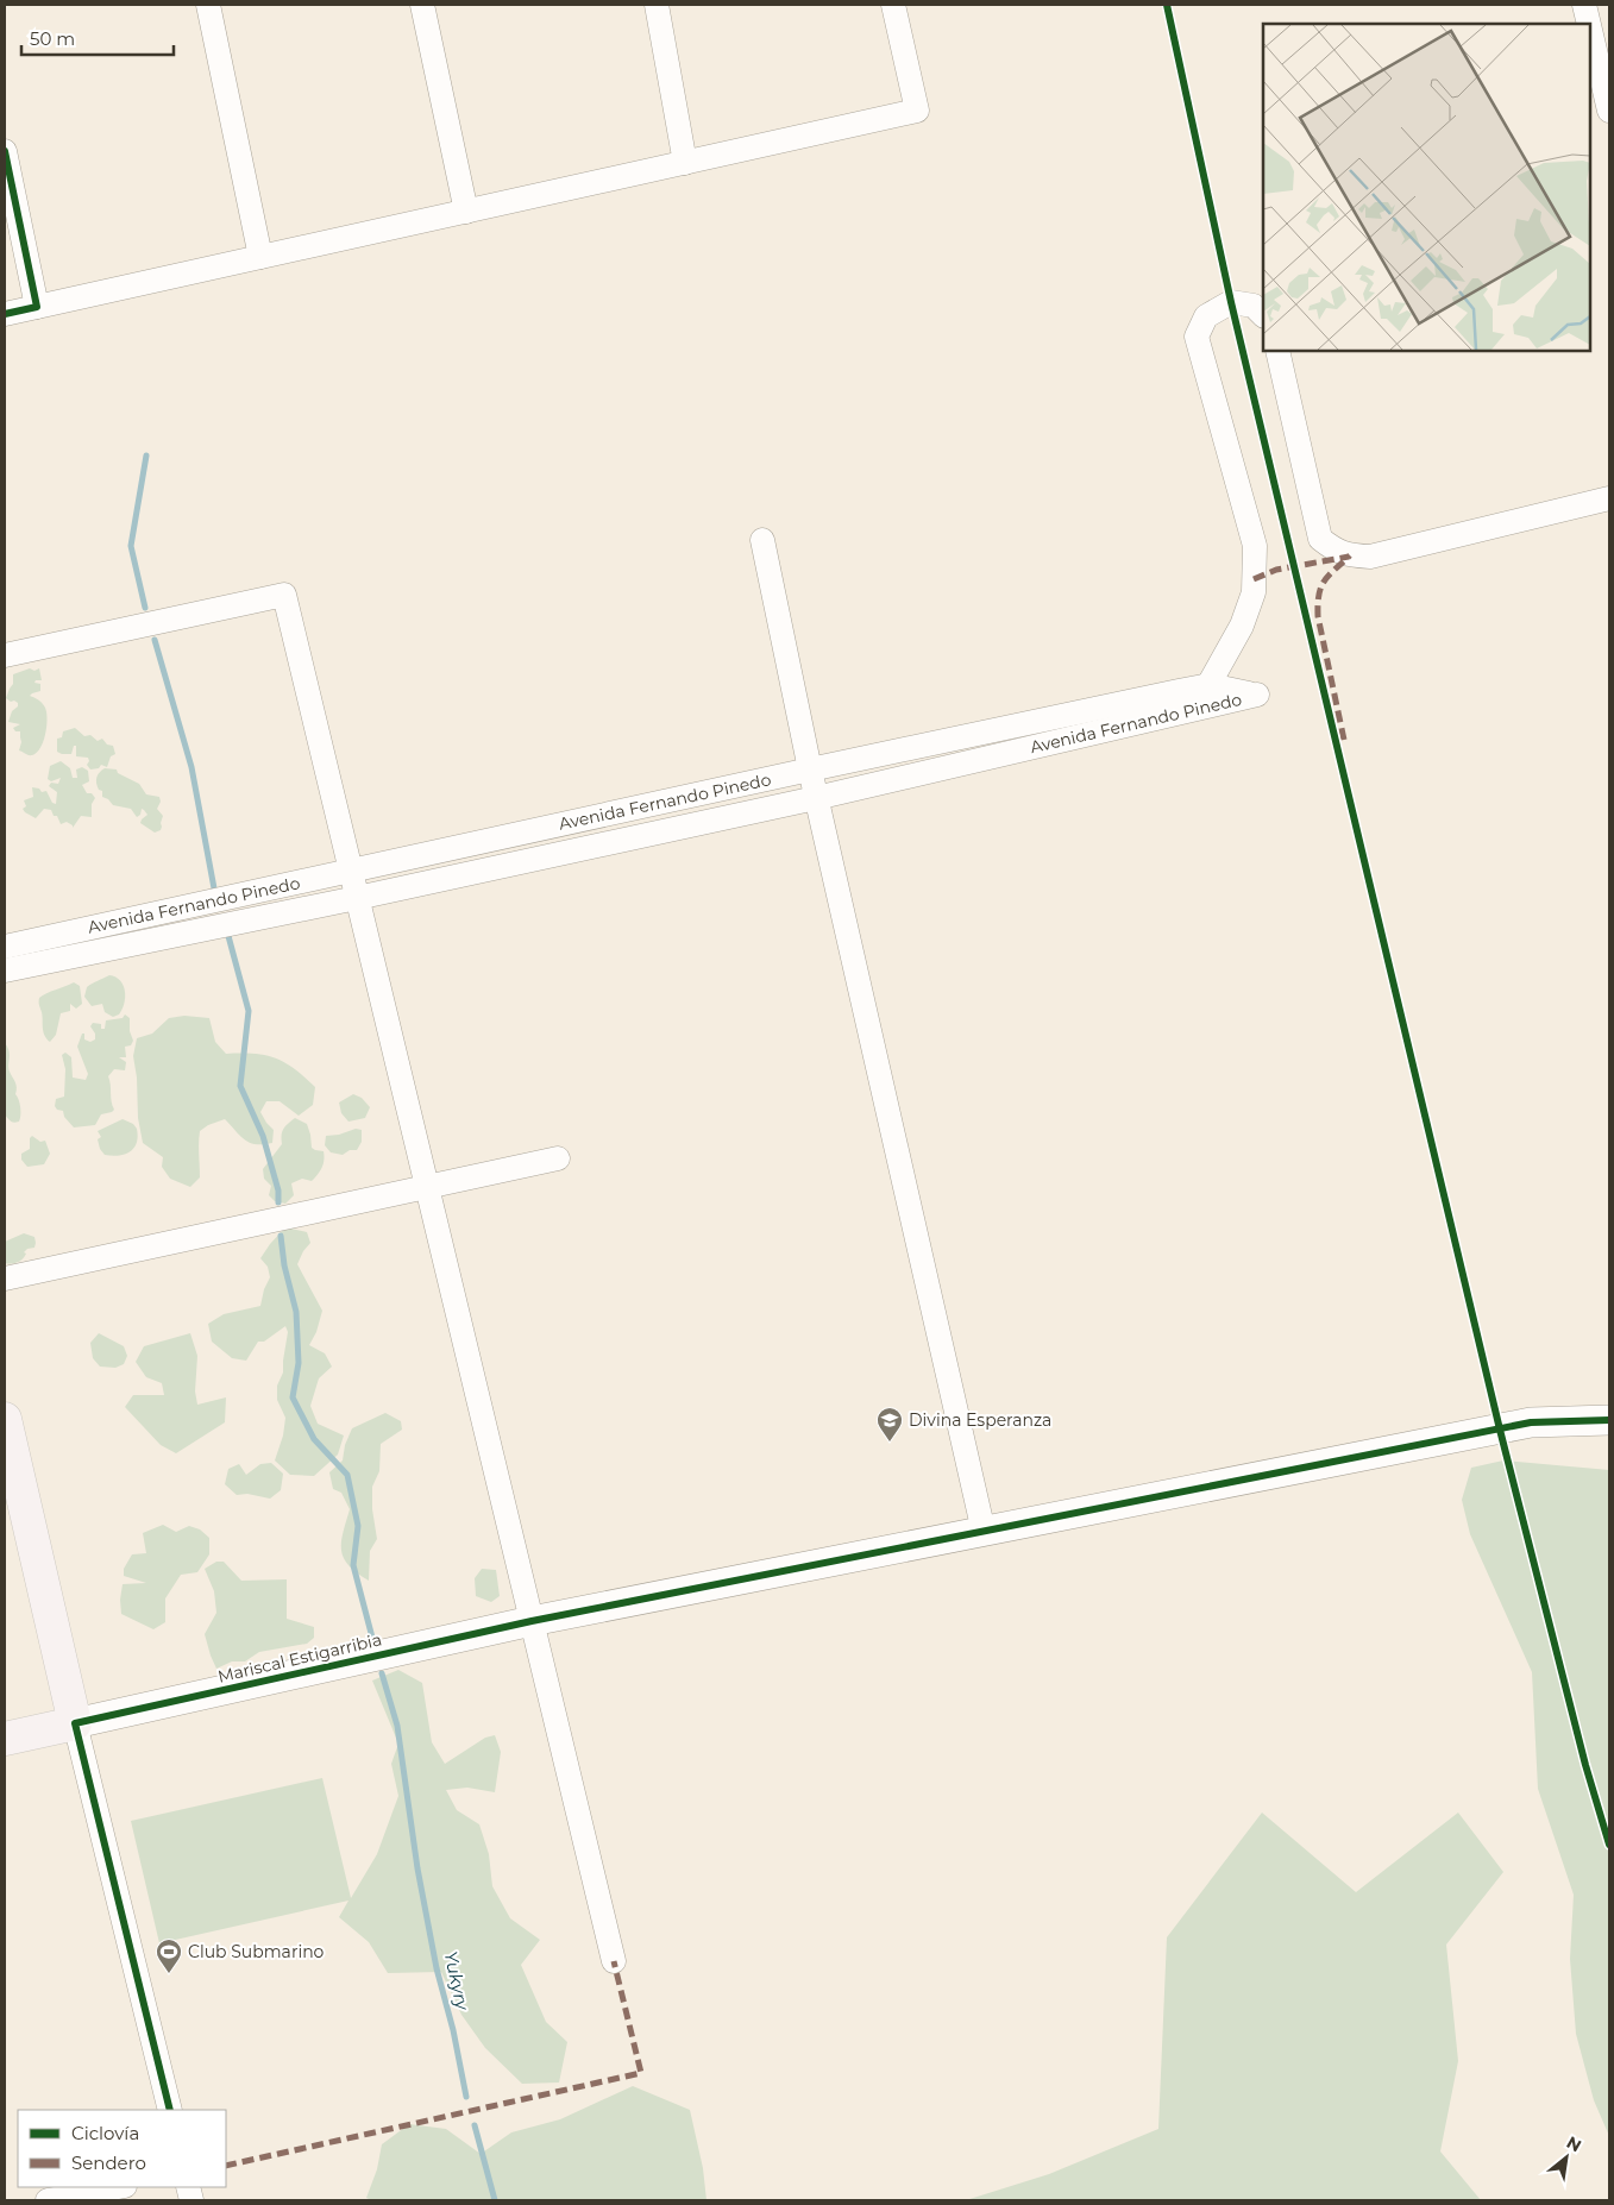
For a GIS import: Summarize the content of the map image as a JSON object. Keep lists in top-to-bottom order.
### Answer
{
  "streets": {
    "main road": ["Mariscal Estigarribia"],
    "street": ["Avenida Fernando Pinedo"]
  },
  "water": ["Yukyry"],
  "places": {
    "school or university": ["Divina Esperanza"],
    "sports": ["Club Submarino"]
  },
  "legend": ["Ciclovía", "Sendero"],
  "scale_bar": "50 m",
  "north": "top right"
}
